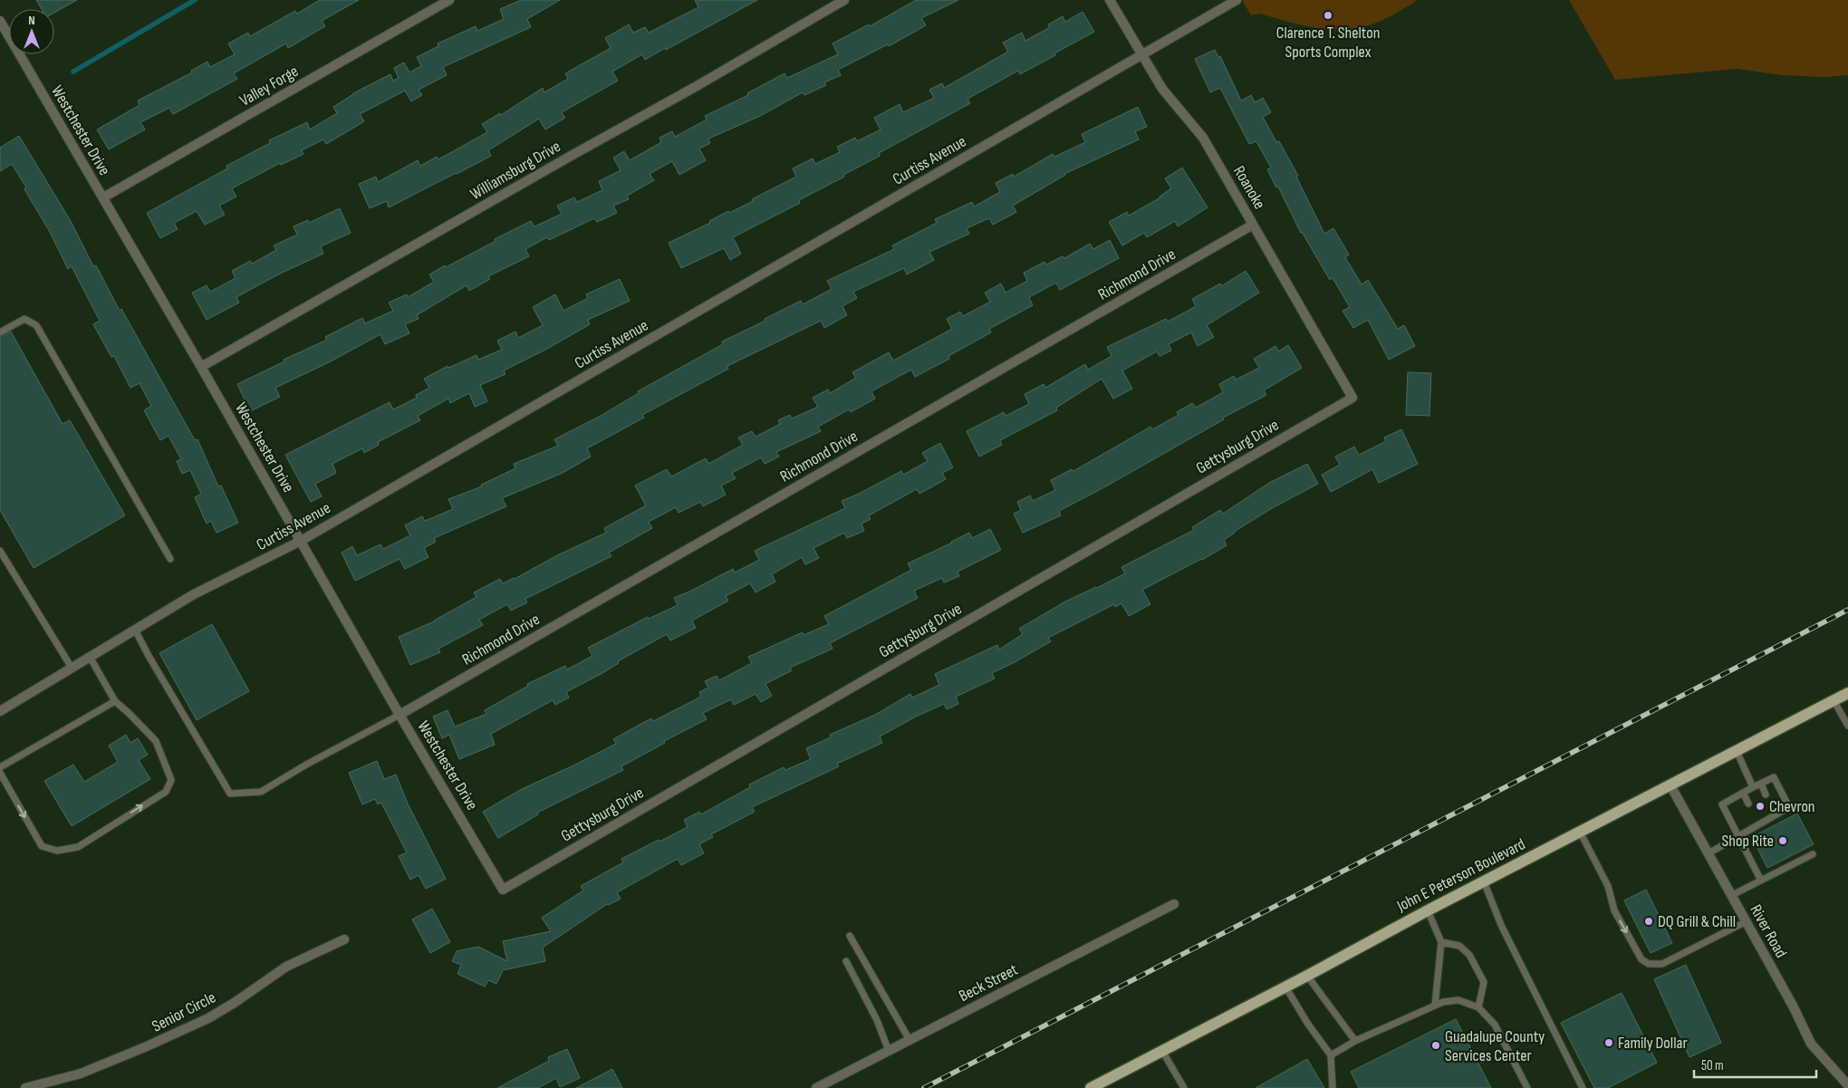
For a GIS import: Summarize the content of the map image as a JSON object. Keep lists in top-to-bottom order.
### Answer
{
  "streets": {
    "main road": ["John E Peterson Boulevard"],
    "street": [
      "Valley Forge",
      "Westchester Drive",
      "Curtiss Avenue",
      "Williamsburg Drive",
      "Roanoke",
      "Richmond Drive",
      "Gettysburg Drive",
      "River Road",
      "Beck Street",
      "Senior Circle"
    ]
  },
  "crossings": [
    ["Valley Forge", "Westchester Drive"],
    ["Westchester Drive", "Curtiss Avenue"],
    ["Westchester Drive", "Williamsburg Drive"],
    ["Westchester Drive", "Richmond Drive"],
    ["Westchester Drive", "Gettysburg Drive"],
    ["Curtiss Avenue", "Roanoke"],
    ["Roanoke", "Richmond Drive"],
    ["Roanoke", "Gettysburg Drive"],
    ["John E Peterson Boulevard", "River Road"]
  ],
  "places": [
    "Clarence T. Shelton Sports Complex",
    "Chevron",
    "Shop Rite",
    "DQ Grill & Chill",
    "Family Dollar",
    "Guadalupe County Services Center"
  ],
  "scale_bar": "50 m",
  "north": "top"
}
